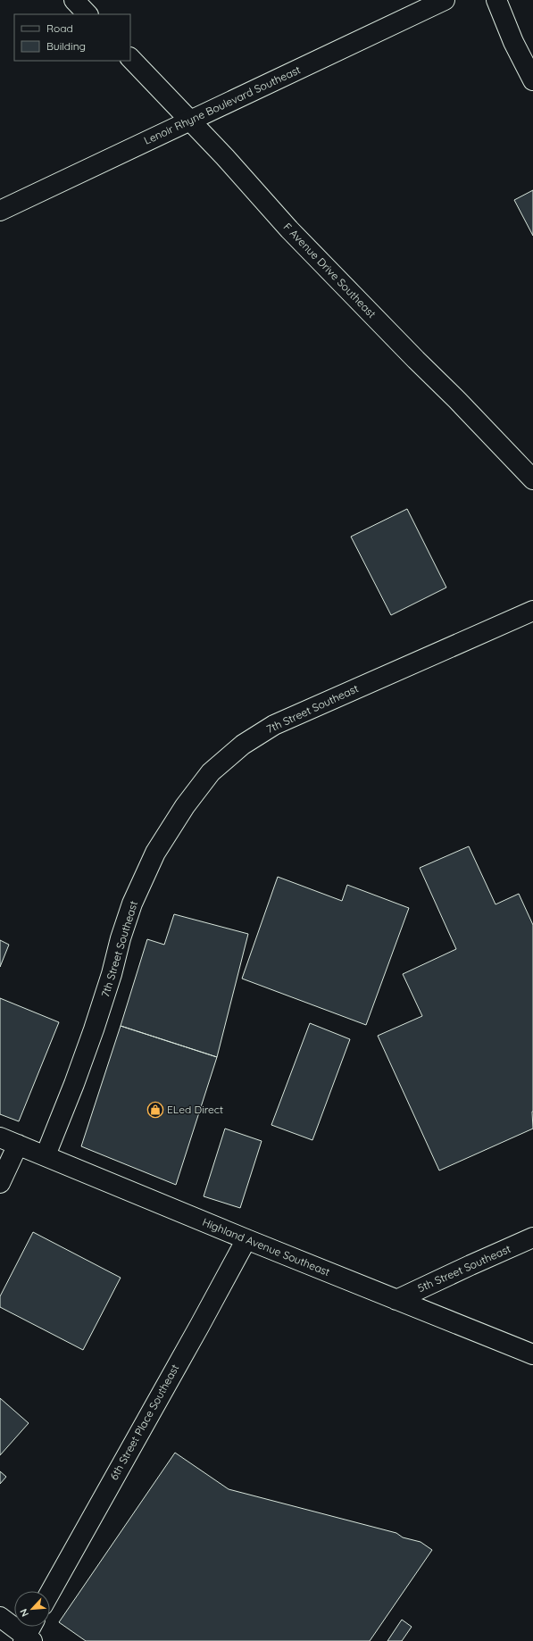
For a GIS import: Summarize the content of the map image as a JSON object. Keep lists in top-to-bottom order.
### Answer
{
  "streets": {
    "street": [
      "Lenoir Rhyne Boulevard Southeast",
      "F Avenue Drive Southeast",
      "7th Street Southeast",
      "Highland Avenue Southeast",
      "5th Street Southeast",
      "6th Street Place Southeast"
    ]
  },
  "crossings": [
    ["Lenoir Rhyne Boulevard Southeast", "F Avenue Drive Southeast"],
    ["7th Street Southeast", "Highland Avenue Southeast"],
    ["Highland Avenue Southeast", "5th Street Southeast"],
    ["Highland Avenue Southeast", "6th Street Place Southeast"]
  ],
  "places": {
    "shop": ["ELed Direct"]
  },
  "legend": ["Road", "Building"],
  "north": "bottom left"
}
